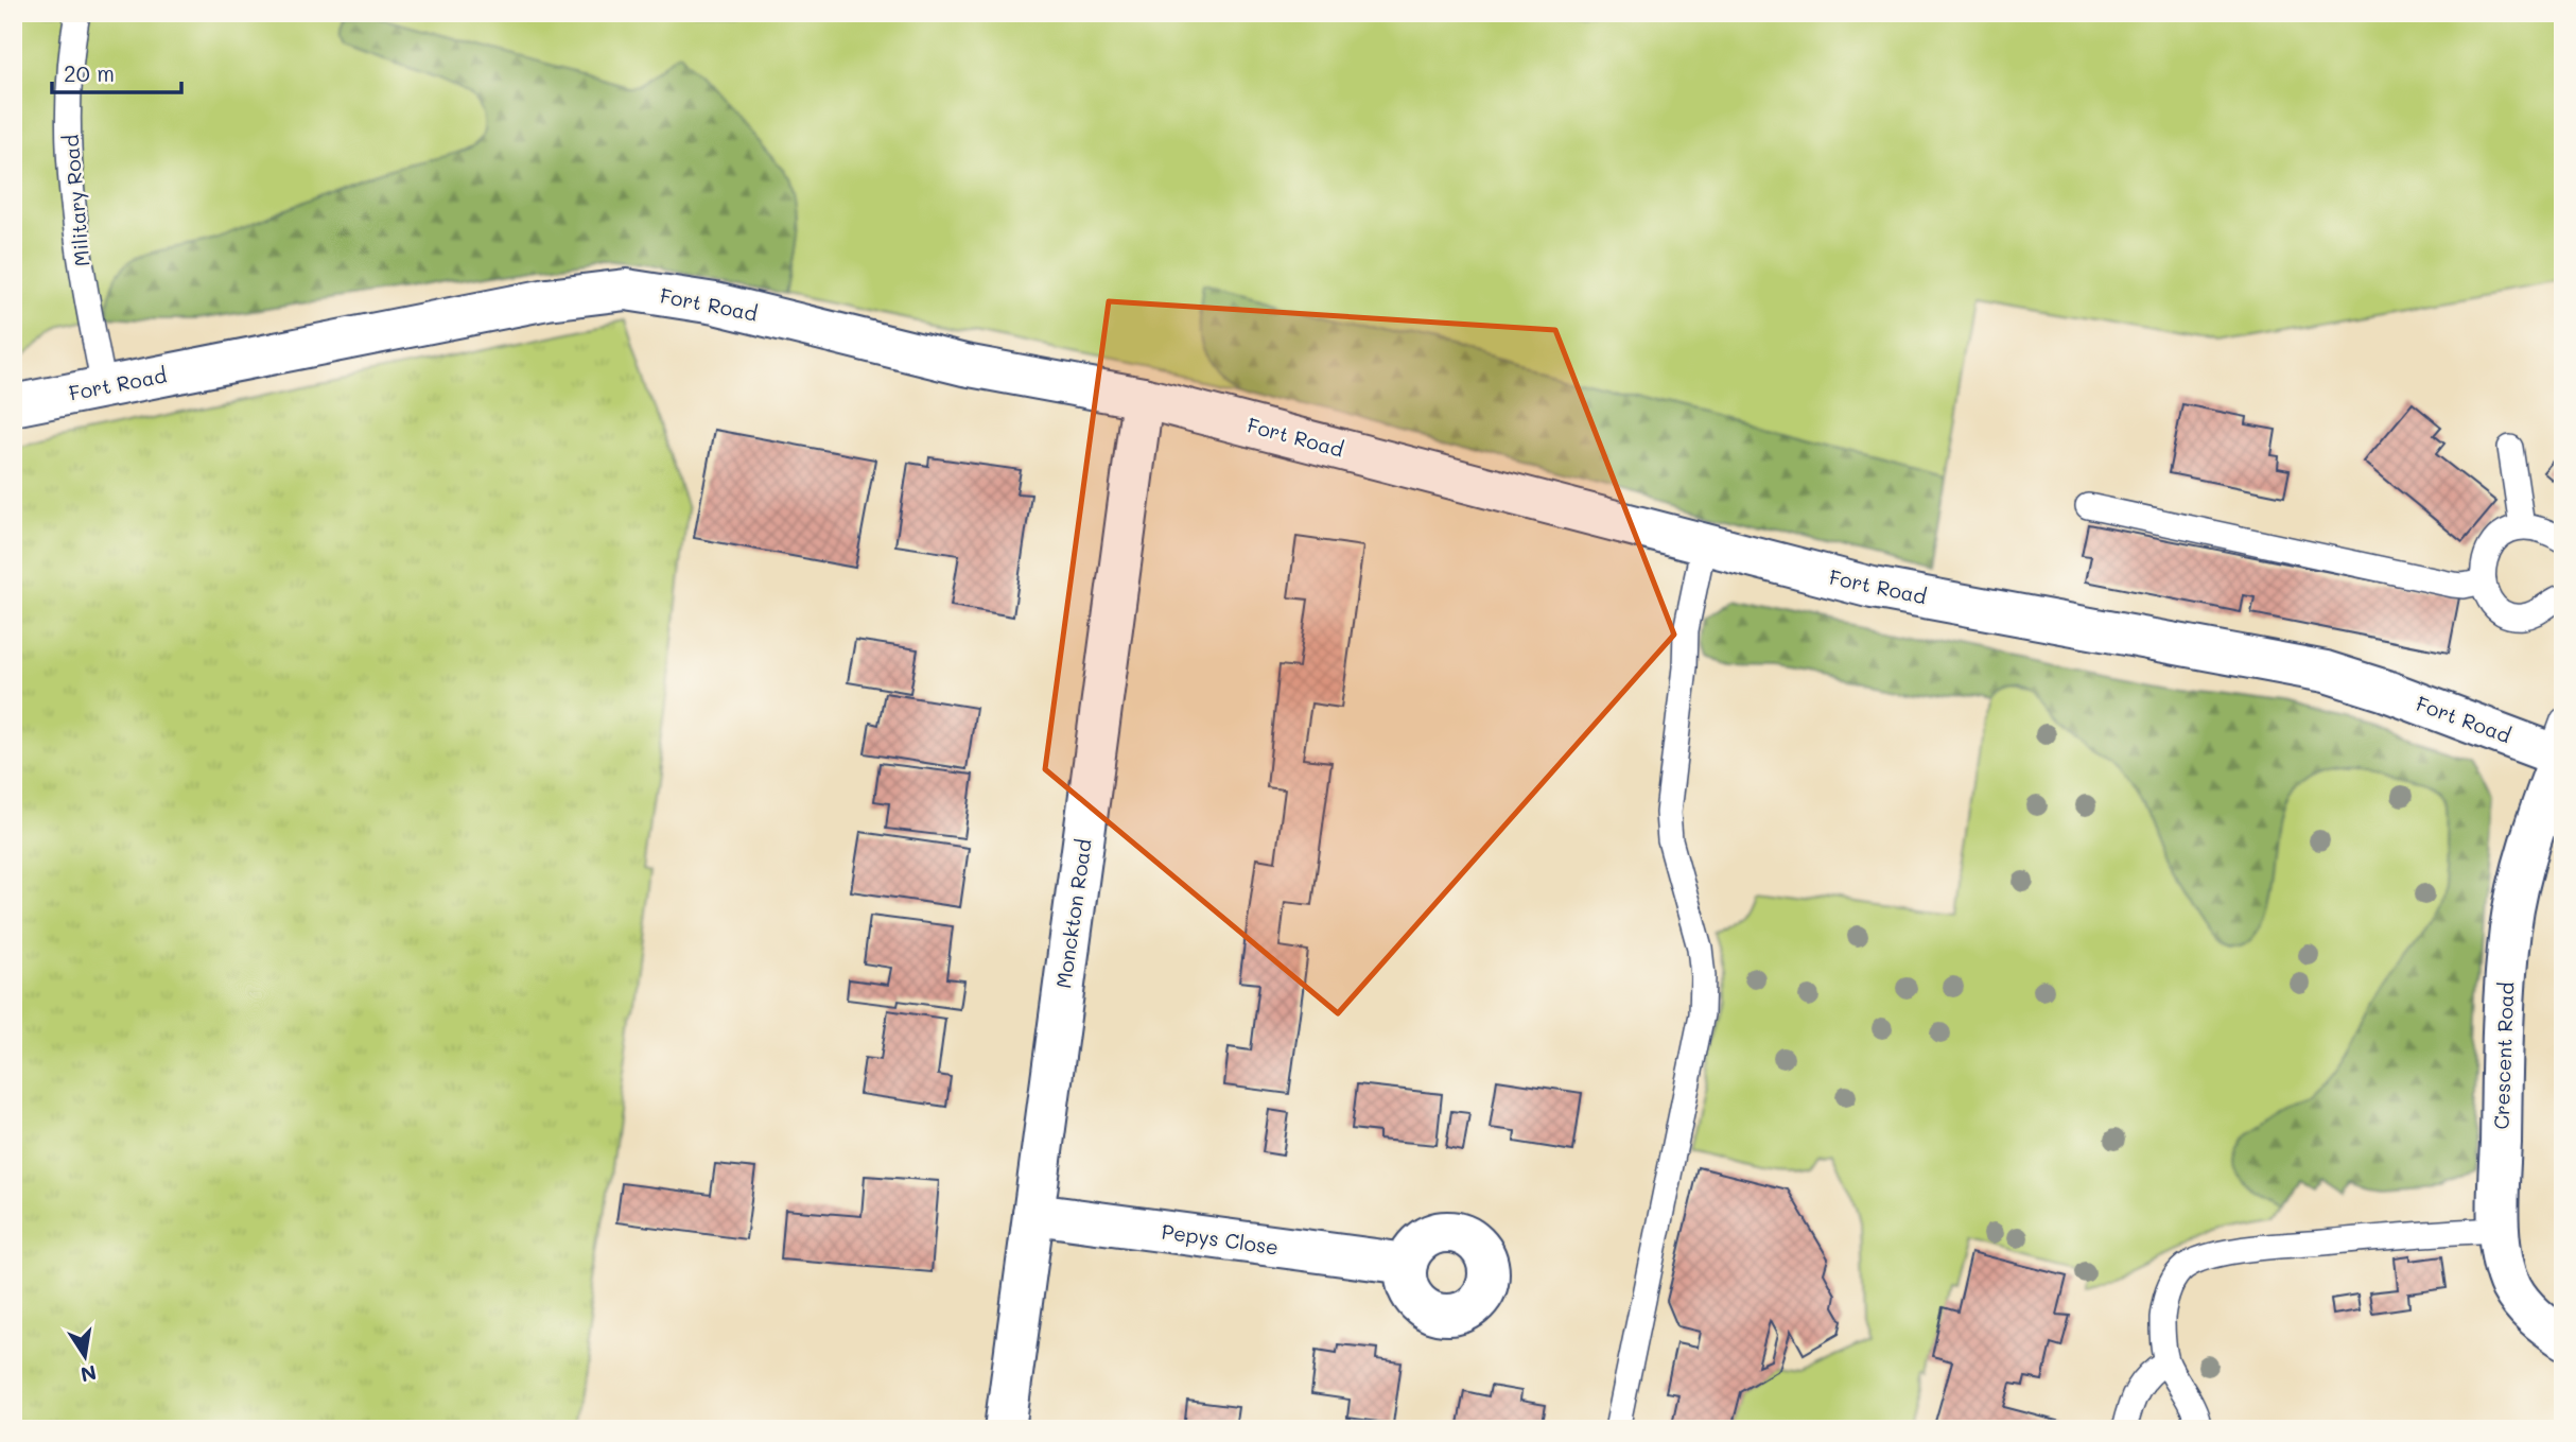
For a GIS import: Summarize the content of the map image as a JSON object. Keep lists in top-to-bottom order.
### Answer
{
  "streets": {
    "street": [
      "Fort Road",
      "Monckton Road",
      "Crescent Road",
      "Pepys Close"
    ],
    "lane": ["Military Road"]
  },
  "crossings": [
    ["Military Road", "Fort Road"],
    ["Fort Road", "Monckton Road"],
    ["Fort Road", "Crescent Road"],
    ["Monckton Road", "Pepys Close"]
  ],
  "scale_bar": "20 m",
  "north": "bottom"
}
